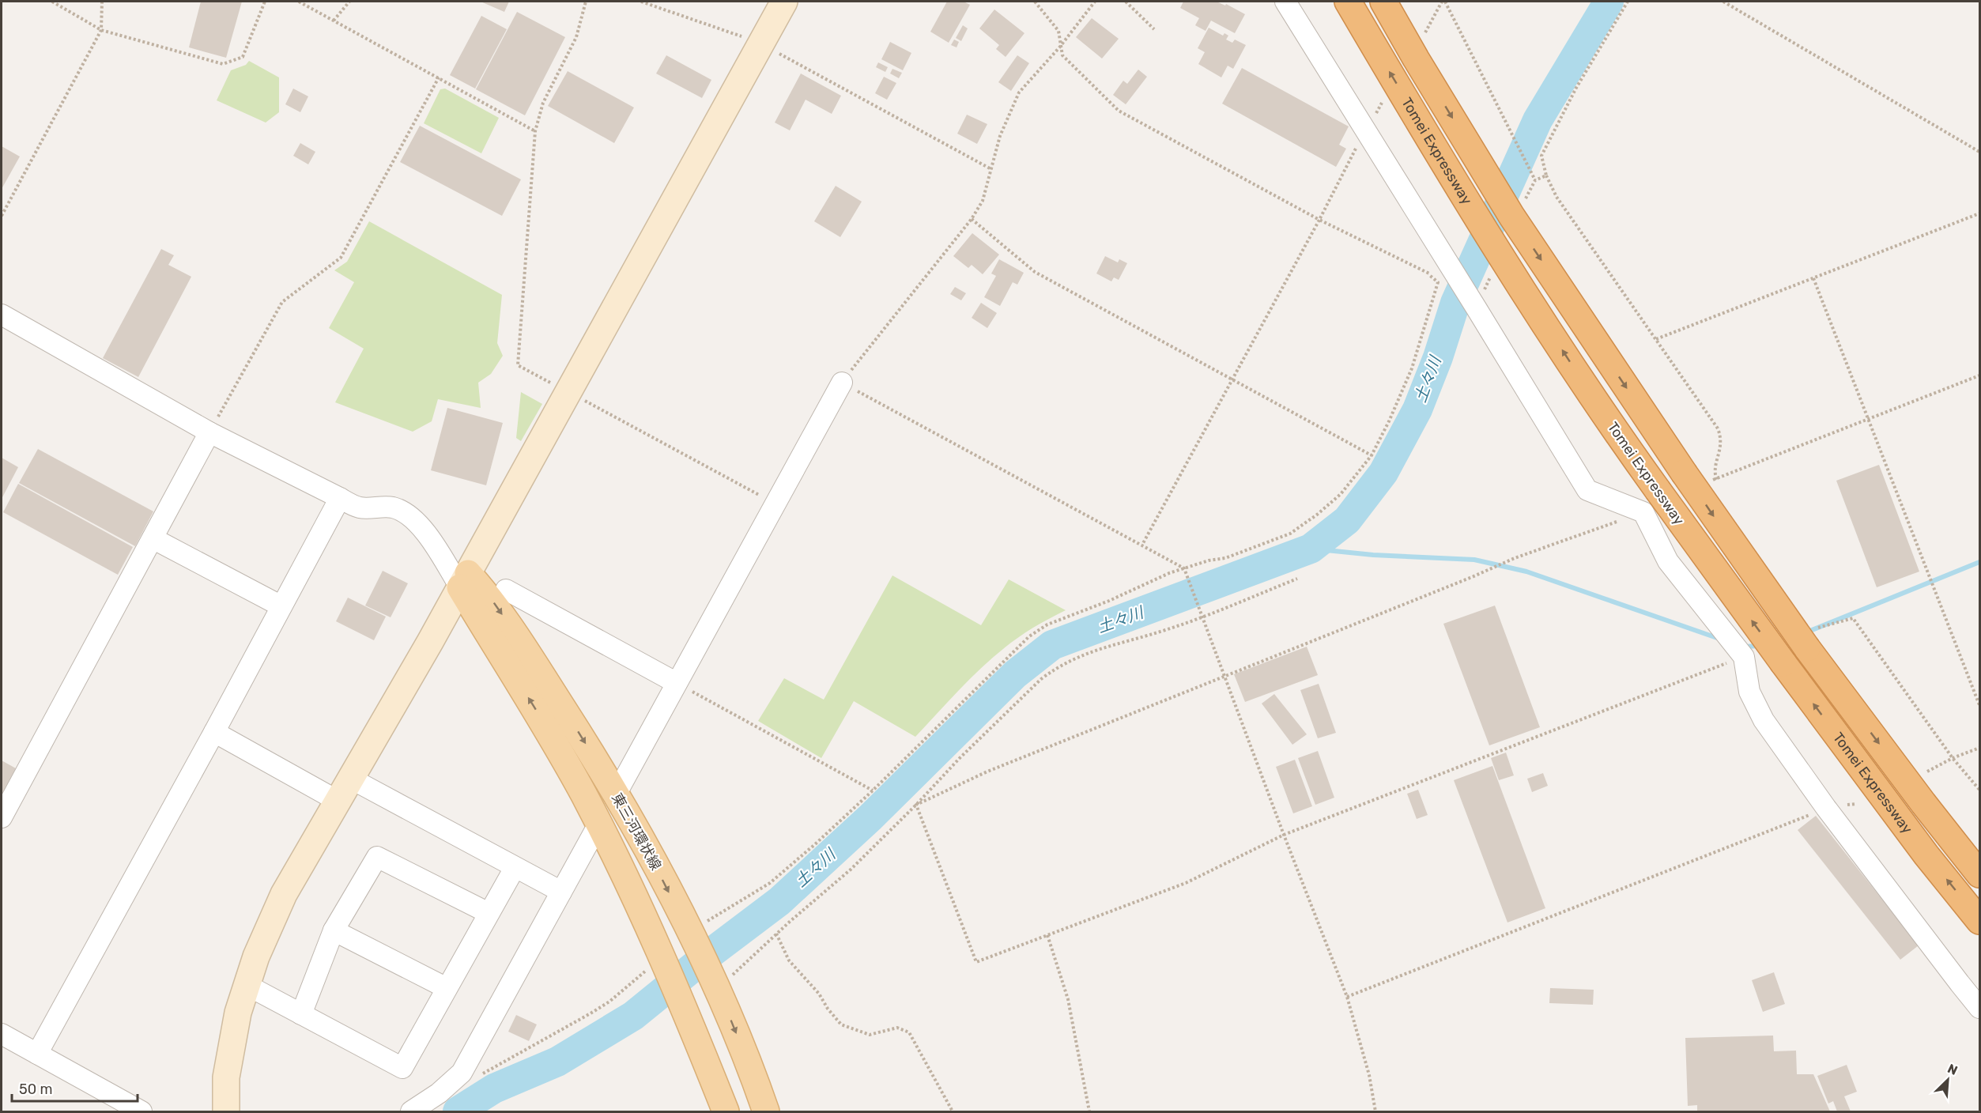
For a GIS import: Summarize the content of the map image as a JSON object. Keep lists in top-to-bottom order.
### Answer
{
  "streets": {
    "highway": ["Tomei Expressway"],
    "main road": ["東三河環状線"]
  },
  "water": ["土々川"],
  "scale_bar": "50 m",
  "north": "top right"
}
